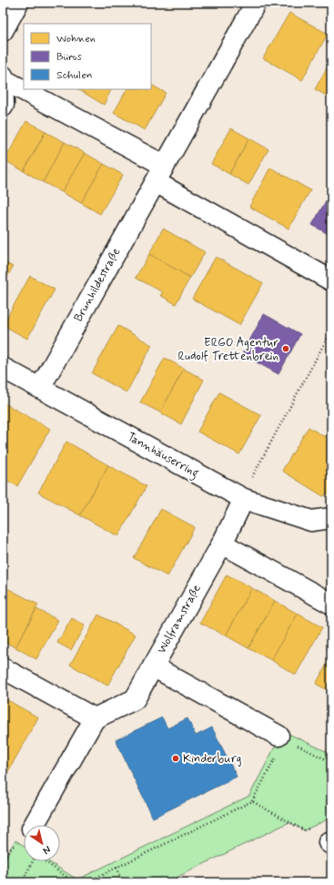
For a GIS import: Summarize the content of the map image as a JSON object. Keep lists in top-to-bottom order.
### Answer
{
  "streets": {
    "street": ["Brunhildestraße", "Tannhäuserring", "Wolframstraße"]
  },
  "crossings": [
    ["Brunhildestraße", "Tannhäuserring"],
    ["Tannhäuserring", "Wolframstraße"]
  ],
  "places": ["ERGO Agentur Rudolf Trettenbrein", "Kinderburg"],
  "legend": ["Wohnen", "Büros", "Schulen"],
  "north": "bottom right"
}
